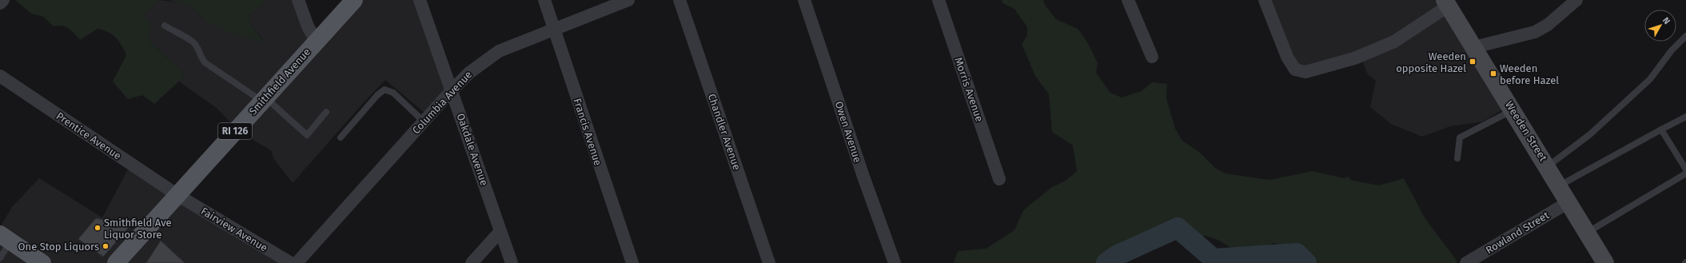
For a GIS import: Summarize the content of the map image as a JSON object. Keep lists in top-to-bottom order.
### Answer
{
  "streets": {
    "main road": ["Smithfield Avenue", "RI 126", "Weeden Street"],
    "street": [
      "Morris Avenue",
      "Columbia Avenue",
      "Francis Avenue",
      "Chandler Avenue",
      "Owen Avenue",
      "Prentice Avenue",
      "Oakdale Avenue",
      "Fairview Avenue",
      "Rowland Street"
    ]
  },
  "crossings": [
    ["Smithfield Avenue", "Prentice Avenue"],
    ["Smithfield Avenue", "Fairview Avenue"],
    ["Columbia Avenue", "Francis Avenue"],
    ["Columbia Avenue", "Oakdale Avenue"],
    ["Weeden Street", "Rowland Street"],
    ["Prentice Avenue", "Fairview Avenue"]
  ],
  "places": {
    "transit": ["Weeden opposite Hazel", "Weeden before Hazel"],
    "other": ["Smithfield Ave Liquor Store", "One Stop Liquors"]
  },
  "north": "top right"
}
